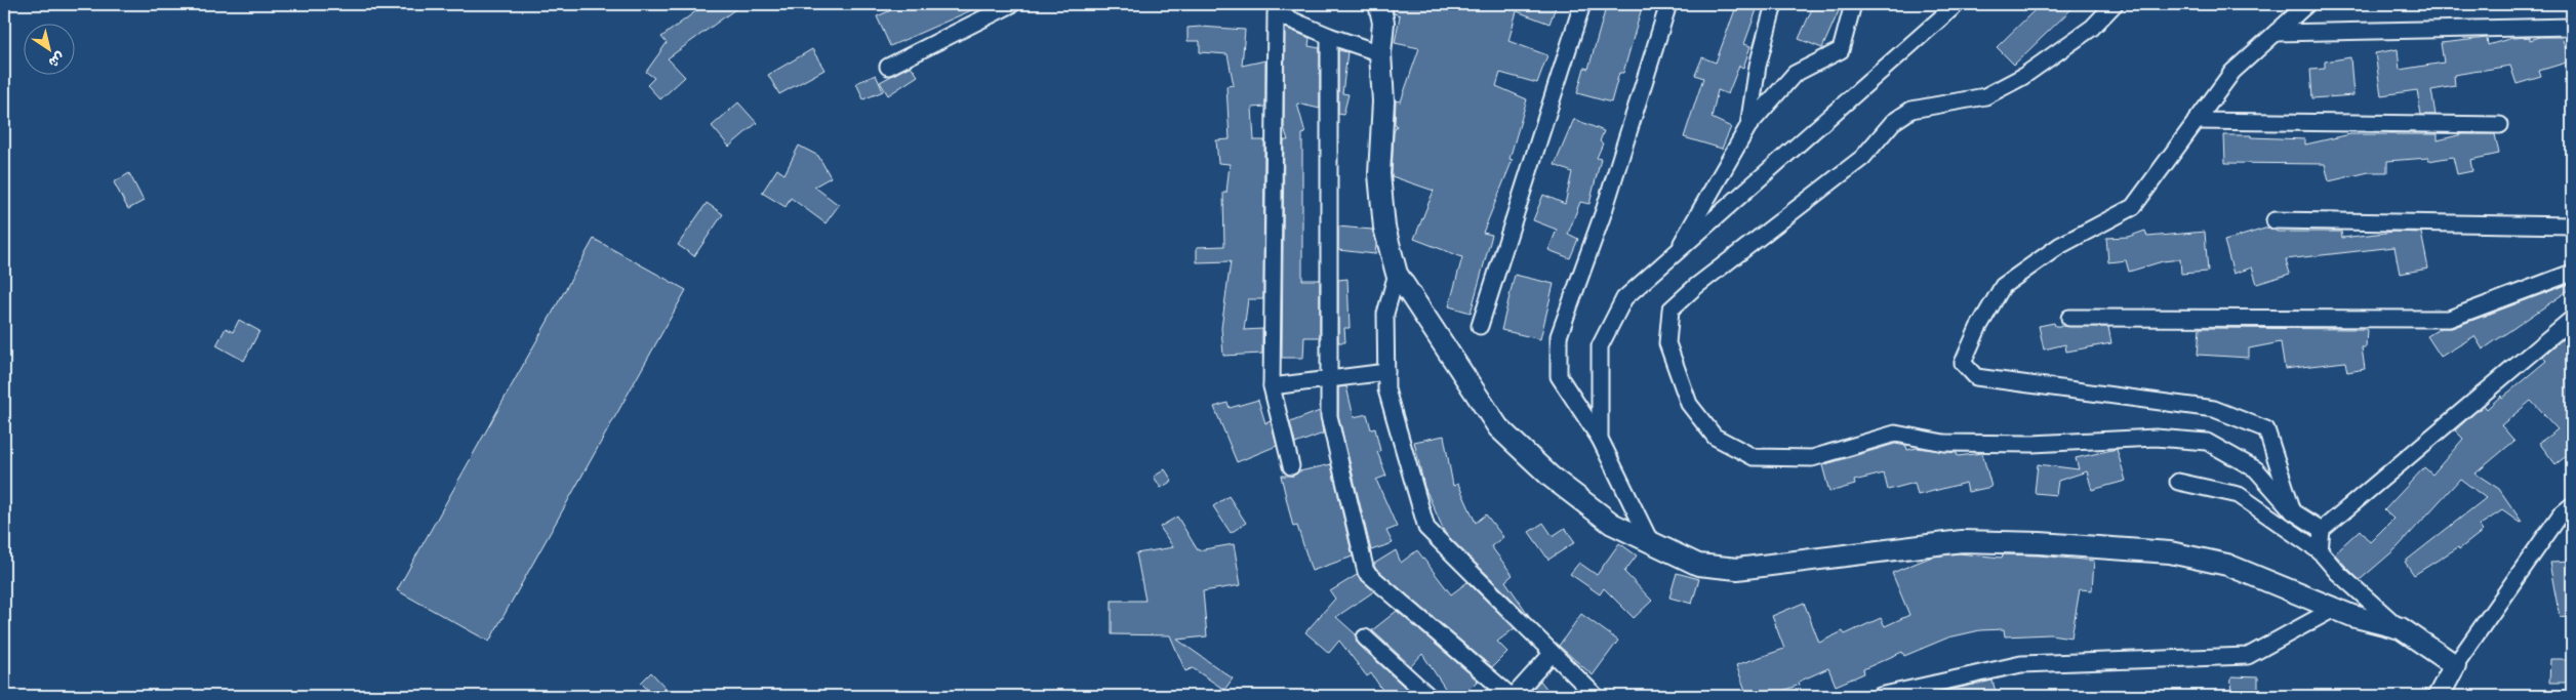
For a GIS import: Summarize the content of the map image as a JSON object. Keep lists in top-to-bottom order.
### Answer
{
  "north": "bottom right"
}
